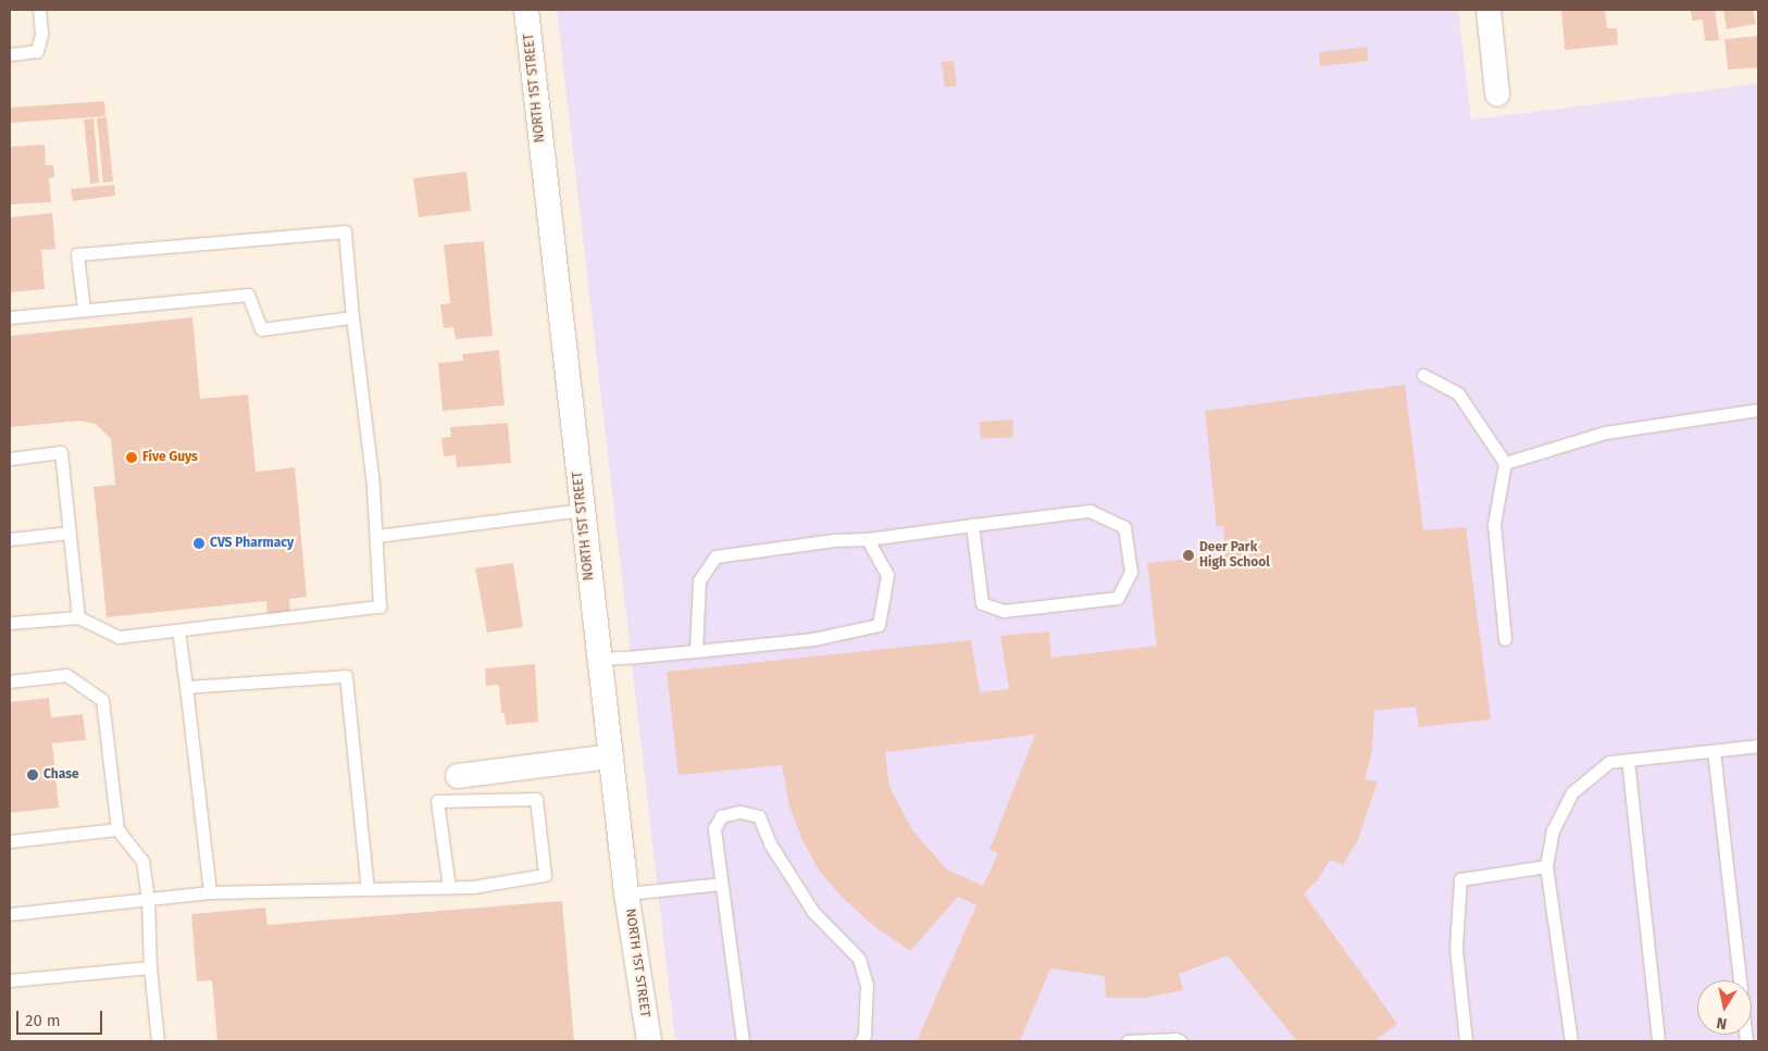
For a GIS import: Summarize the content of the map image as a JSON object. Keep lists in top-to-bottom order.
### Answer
{
  "streets": {
    "street": ["NORTH 1ST STREET"]
  },
  "places": [
    "Five Guys",
    "CVS Pharmacy",
    "Deer Park High School",
    "Chase"
  ],
  "scale_bar": "20 m",
  "north": "bottom"
}
